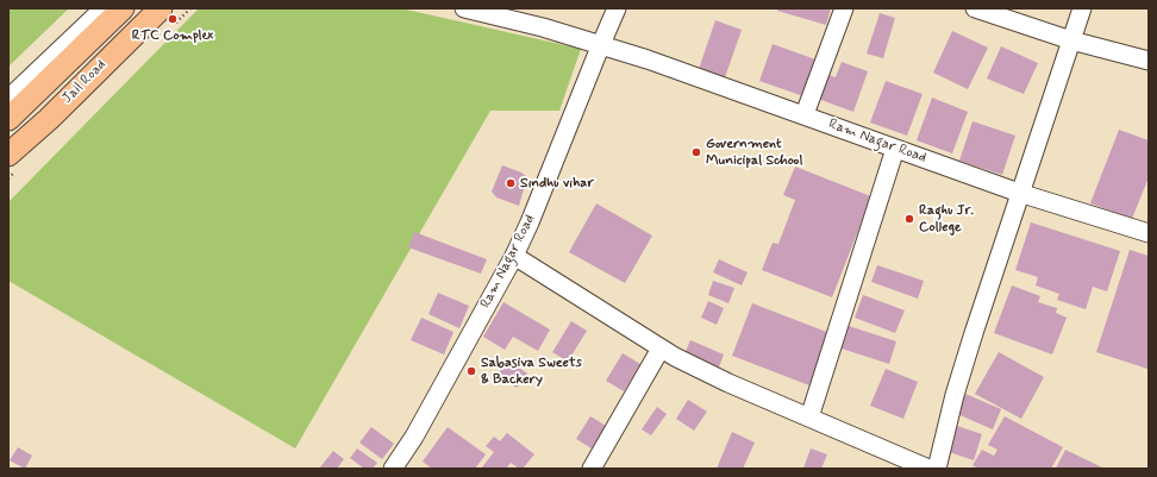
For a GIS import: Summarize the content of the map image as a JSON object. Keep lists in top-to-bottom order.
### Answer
{
  "streets": {
    "main road": ["Jail Road"],
    "street": ["Ram Nagar Road"]
  },
  "places": [
    "RTC Complex",
    "Government Municipal School",
    "Sindhu vihar",
    "Raghu Jr. College",
    "Sabasiva Sweets & Backery"
  ]
}
